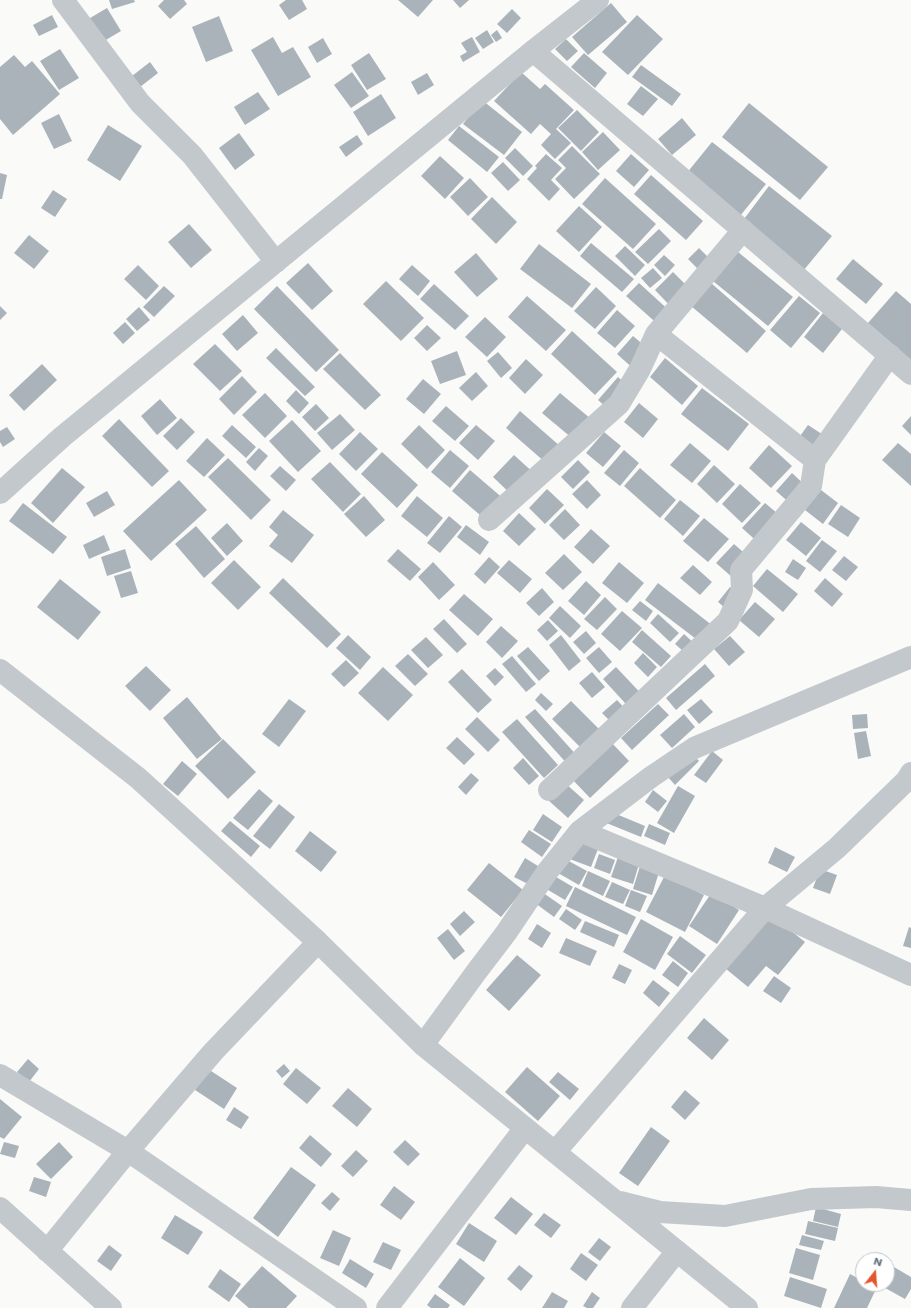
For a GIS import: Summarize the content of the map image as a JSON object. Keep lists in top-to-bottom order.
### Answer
{
  "north": "top"
}
